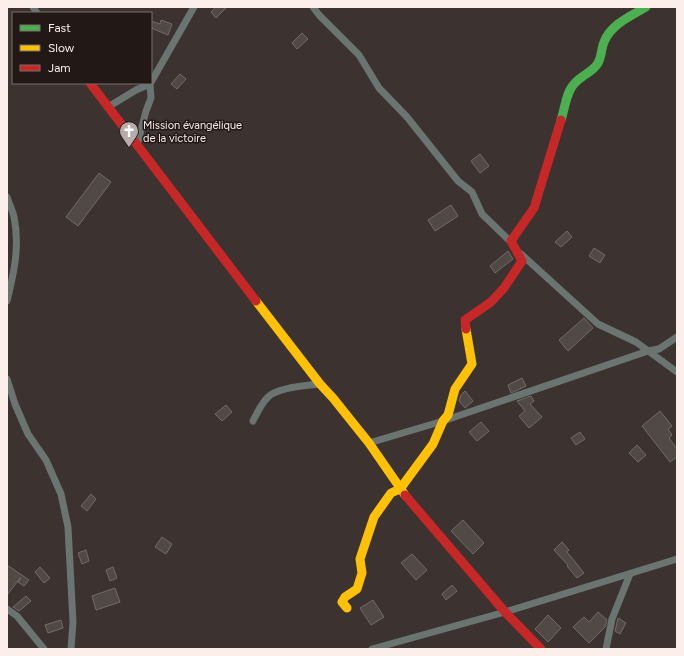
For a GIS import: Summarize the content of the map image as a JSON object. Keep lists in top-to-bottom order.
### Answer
{
  "places": {
    "church": ["Mission évangélique de la victoire"]
  },
  "legend": ["Fast", "Slow", "Jam"]
}
